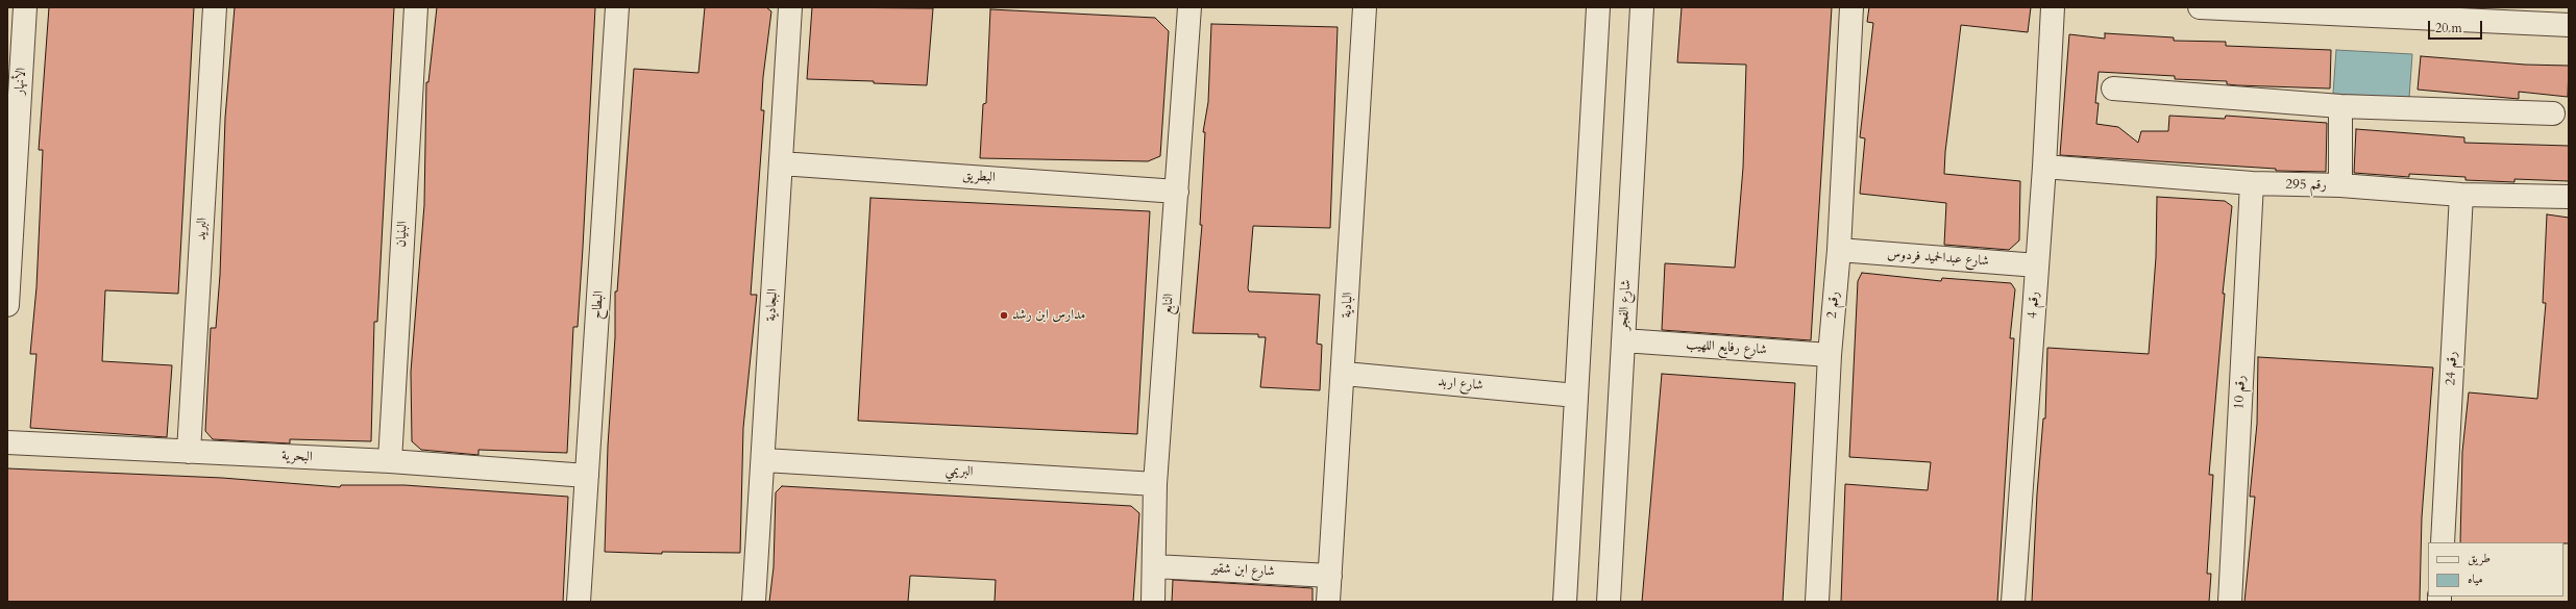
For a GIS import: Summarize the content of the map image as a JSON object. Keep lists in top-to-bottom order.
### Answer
{
  "streets": {
    "street": [
      "الأنهار",
      "البطريق",
      "رقم 295",
      "البريد",
      "البنيان",
      "شارع عبدالحميد فردوس",
      "النابع",
      "البطاح",
      "البجادية",
      "البادية",
      "شارع الفجر",
      "رقم 2",
      "رقم 4",
      "شارع رفايع اللهيب",
      "رقم 24",
      "شارع اربد",
      "رقم 10",
      "البحرية",
      "البريمي",
      "شارع ابن شقير"
    ]
  },
  "crossings": [
    ["البطريق", "النابع"],
    ["البطريق", "البجادية"],
    ["رقم 295", "رقم 4"],
    ["رقم 295", "رقم 24"],
    ["رقم 295", "رقم 10"],
    ["البريد", "البحرية"],
    ["البنيان", "البحرية"],
    ["شارع عبدالحميد فردوس", "رقم 2"],
    ["شارع عبدالحميد فردوس", "رقم 4"],
    ["النابع", "البريمي"],
    ["النابع", "شارع ابن شقير"],
    ["البطاح", "البحرية"],
    ["البجادية", "البريمي"],
    ["البادية", "شارع اربد"],
    ["البادية", "شارع ابن شقير"],
    ["شارع الفجر", "شارع رفايع اللهيب"],
    ["رقم 2", "شارع رفايع اللهيب"]
  ],
  "places": ["مدارس ابن رشد"],
  "legend": ["طريق", "مياه"],
  "scale_bar": "20 m"
}
